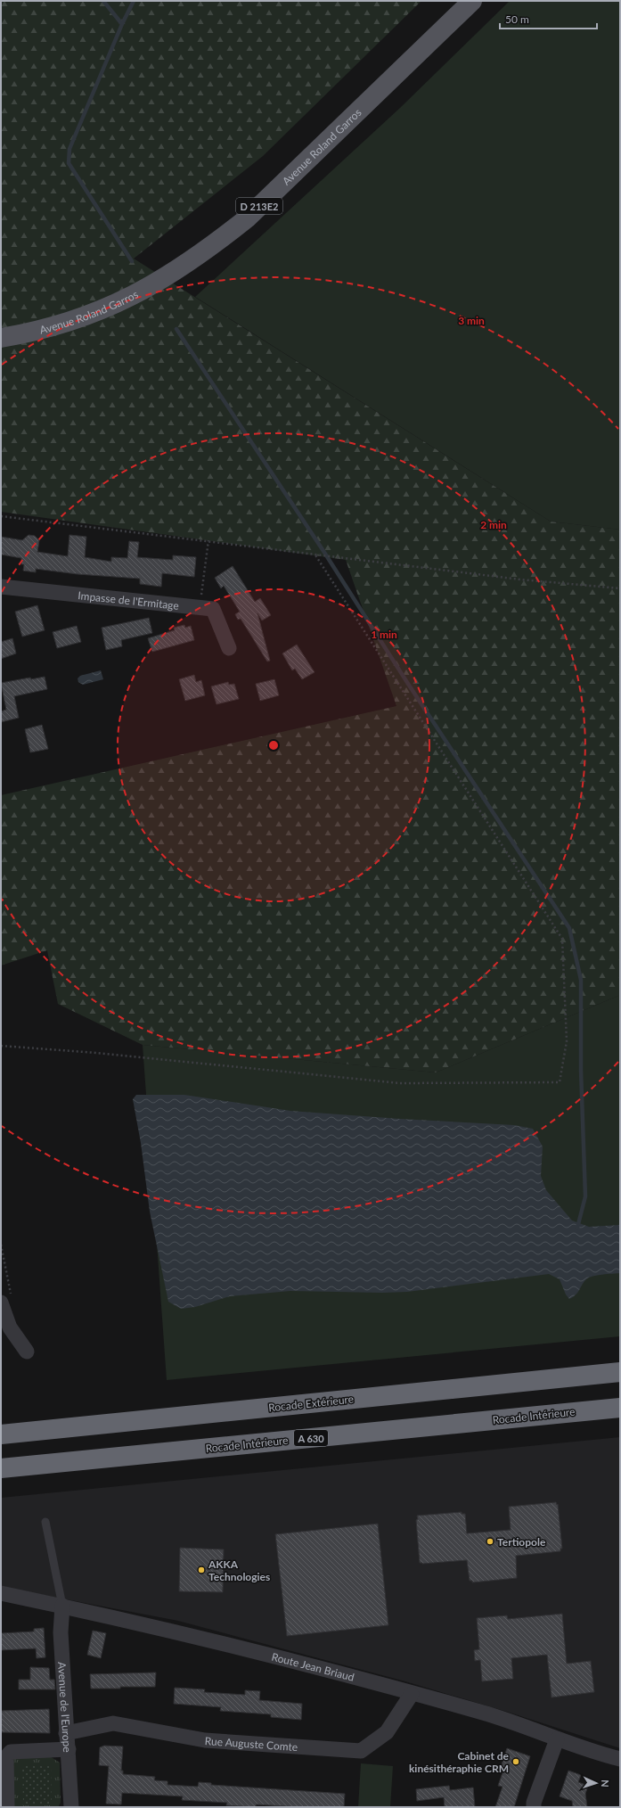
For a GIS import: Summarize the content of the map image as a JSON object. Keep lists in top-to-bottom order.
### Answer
{
  "streets": {
    "highway": ["Rocade Extérieure", "Rocade Intérieure", "A 630"],
    "main road": ["Avenue Roland Garros", "D 213E2"],
    "street": [
      "Impasse de l'Ermitage",
      "Route Jean Briaud",
      "Avenue de l'Europe",
      "Rue Auguste Comte"
    ]
  },
  "crossings": [
    ["Route Jean Briaud", "Avenue de l'Europe"],
    ["Route Jean Briaud", "Rue Auguste Comte"],
    ["Avenue de l'Europe", "Rue Auguste Comte"]
  ],
  "places": ["Tertiopole", "AKKA Technologies", "Cabinet de kinésithéraphie CRM"],
  "scale_bar": "50 m",
  "north": "right",
  "rings": ["3 min", "2 min", "1 min"]
}
